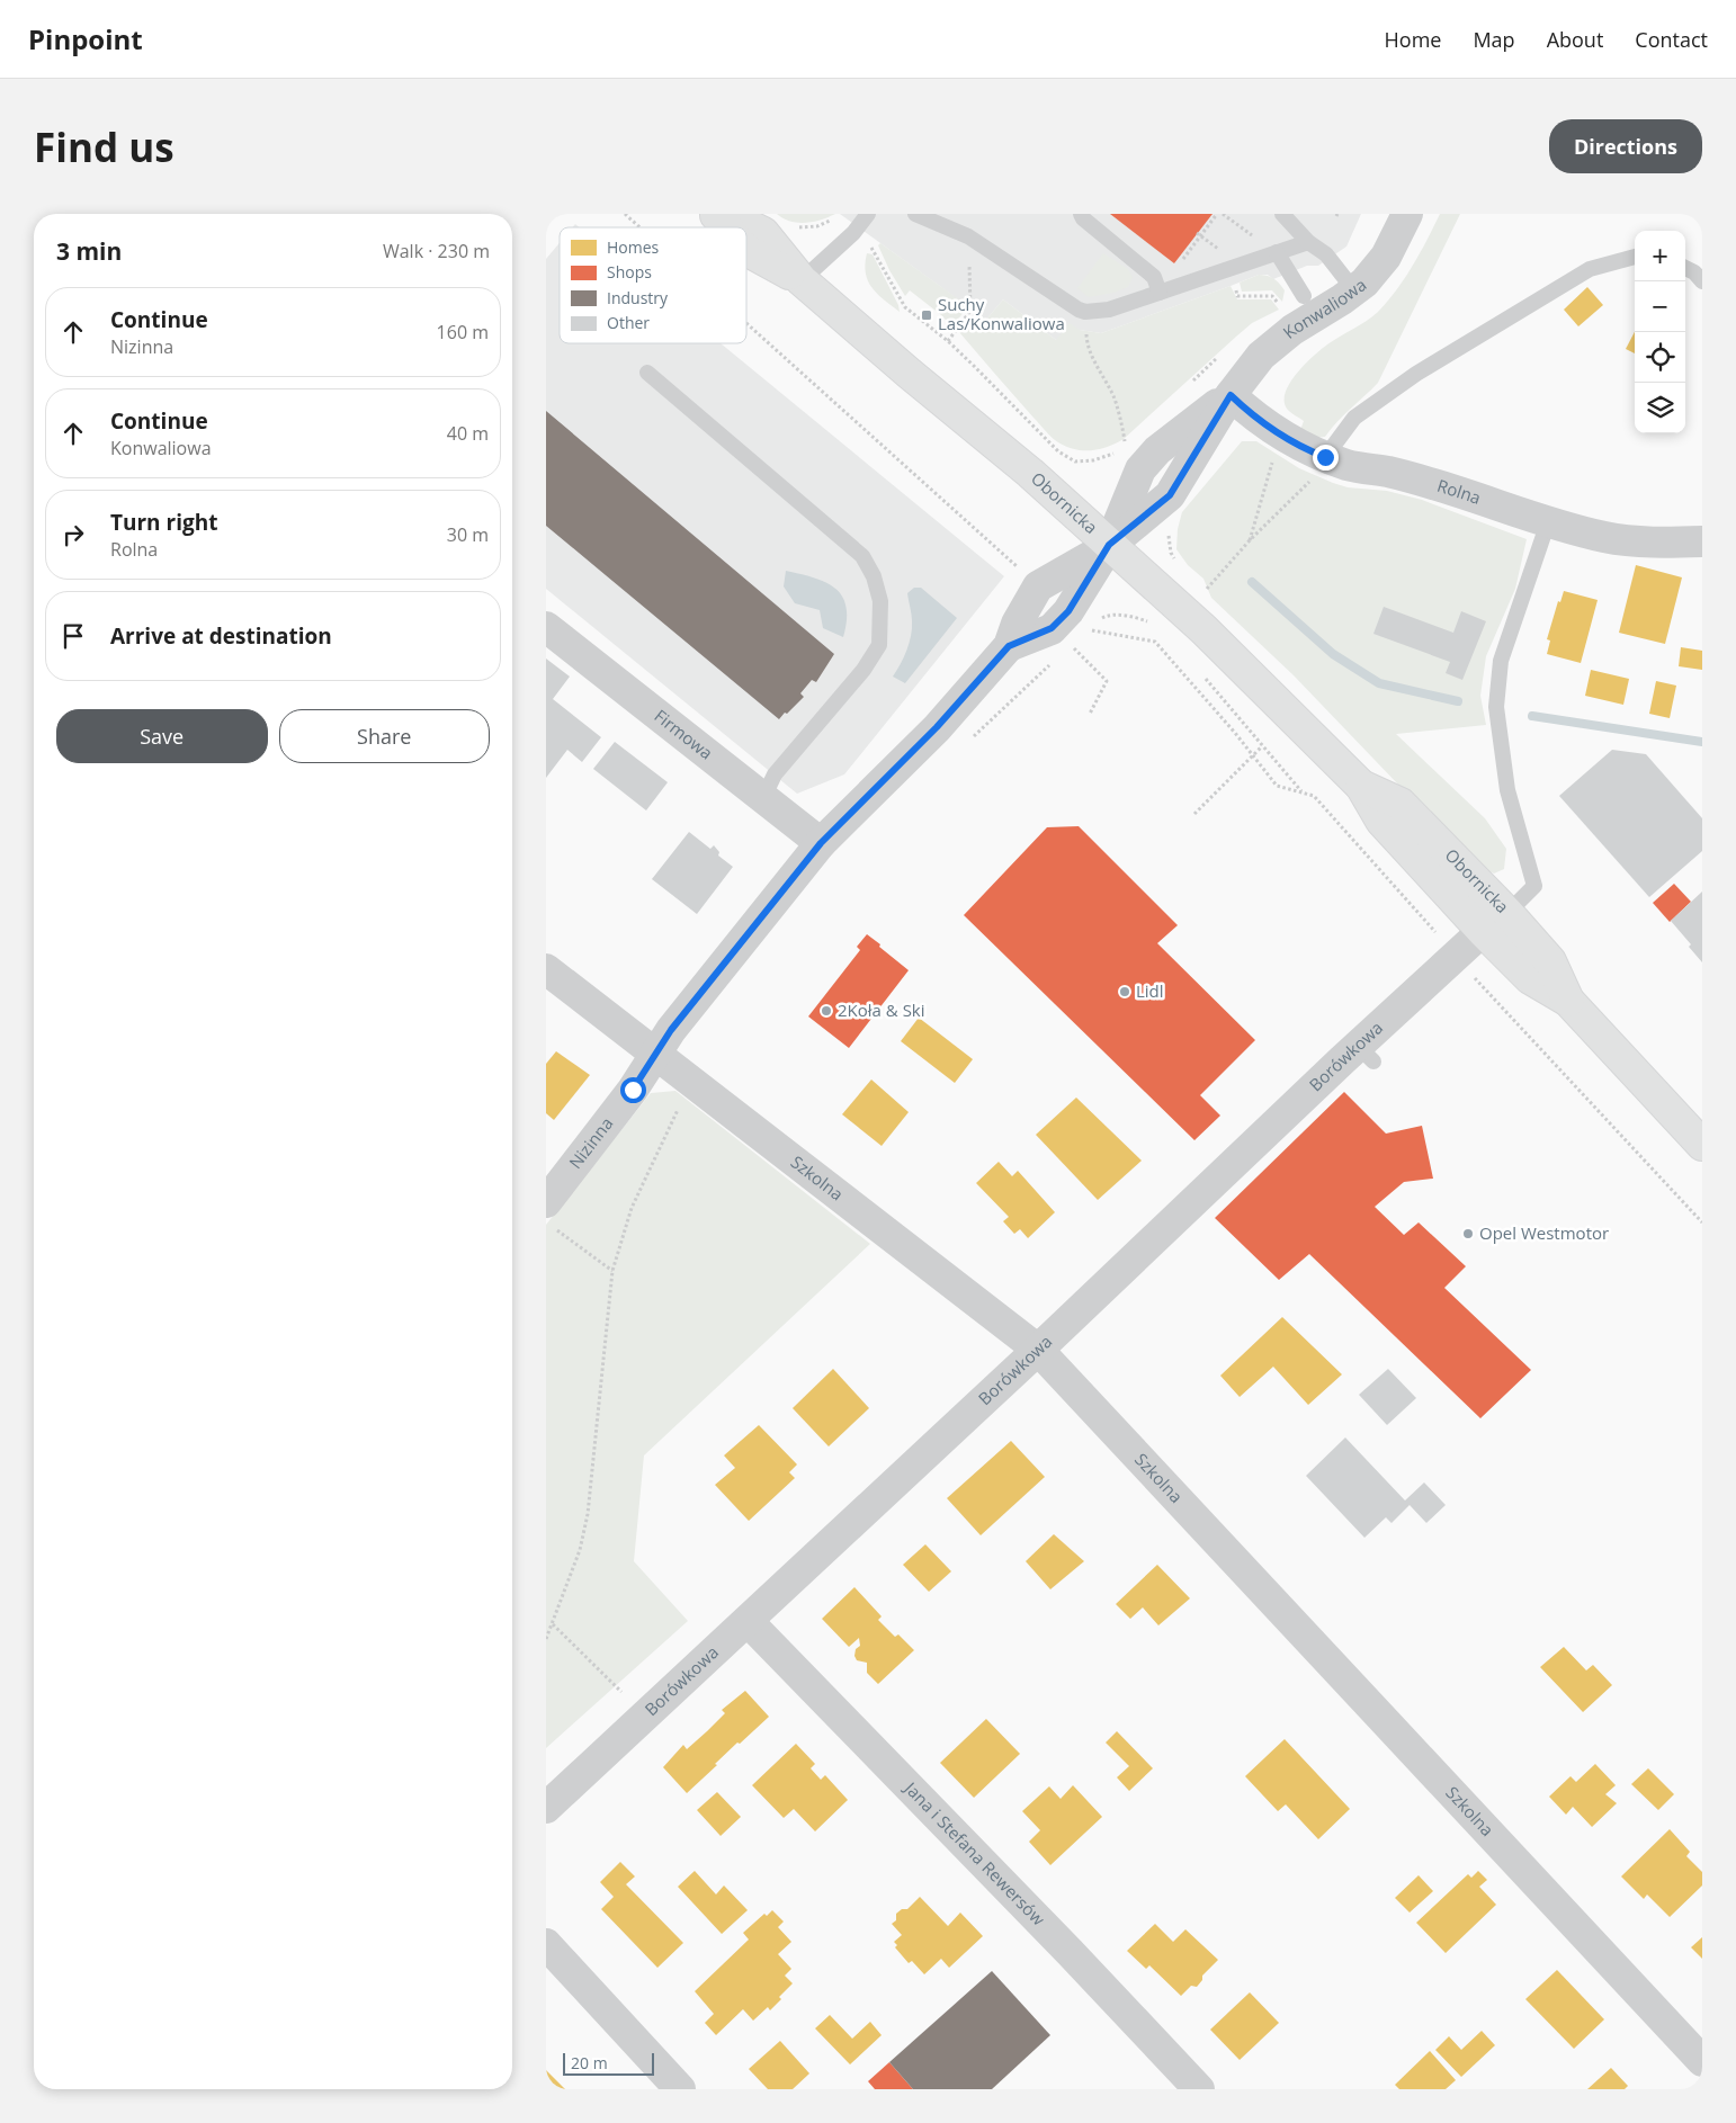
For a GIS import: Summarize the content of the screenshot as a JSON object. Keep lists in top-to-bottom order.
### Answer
{
  "streets": {
    "main road": ["Obornicka"],
    "street": [
      "Konwaliowa",
      "Rolna",
      "Firmowa",
      "Borówkowa",
      "Nizinna",
      "Szkolna",
      "Jana i Stefana Rewersów"
    ]
  },
  "crossings": [
    ["Konwaliowa", "Rolna"],
    ["Konwaliowa", "Obornicka"],
    ["Konwaliowa", "Nizinna"],
    ["Obornicka", "Borówkowa"],
    ["Obornicka", "Nizinna"],
    ["Firmowa", "Nizinna"],
    ["Borówkowa", "Szkolna"],
    ["Borówkowa", "Jana i Stefana Rewersów"],
    ["Nizinna", "Szkolna"]
  ],
  "places": {
    "transit": ["Suchy Las/Konwaliowa"],
    "other": ["Lidl", "2Koła & Ski", "Opel Westmotor"]
  },
  "legend": [
    "Homes",
    "Shops",
    "Industry",
    "Other"
  ],
  "scale_bar": "20 m",
  "page": {
    "header": "Pinpoint",
    "nav": [
      "Home",
      "Map",
      "About",
      "Contact"
    ],
    "buttons": [
      "Directions",
      ["Save", "Share"]
    ],
    "title": "Find us",
    "heading": ["3 min", "Walk · 230 m"],
    "map_buttons": ["+", "−"],
    "list": [
      ["Continue", "Nizinna", "160 m"],
      ["Continue", "Konwaliowa", "40 m"],
      ["Turn right", "Rolna", "30 m"],
      "Arrive at destination"
    ],
    "scale": "20 m"
  }
}
